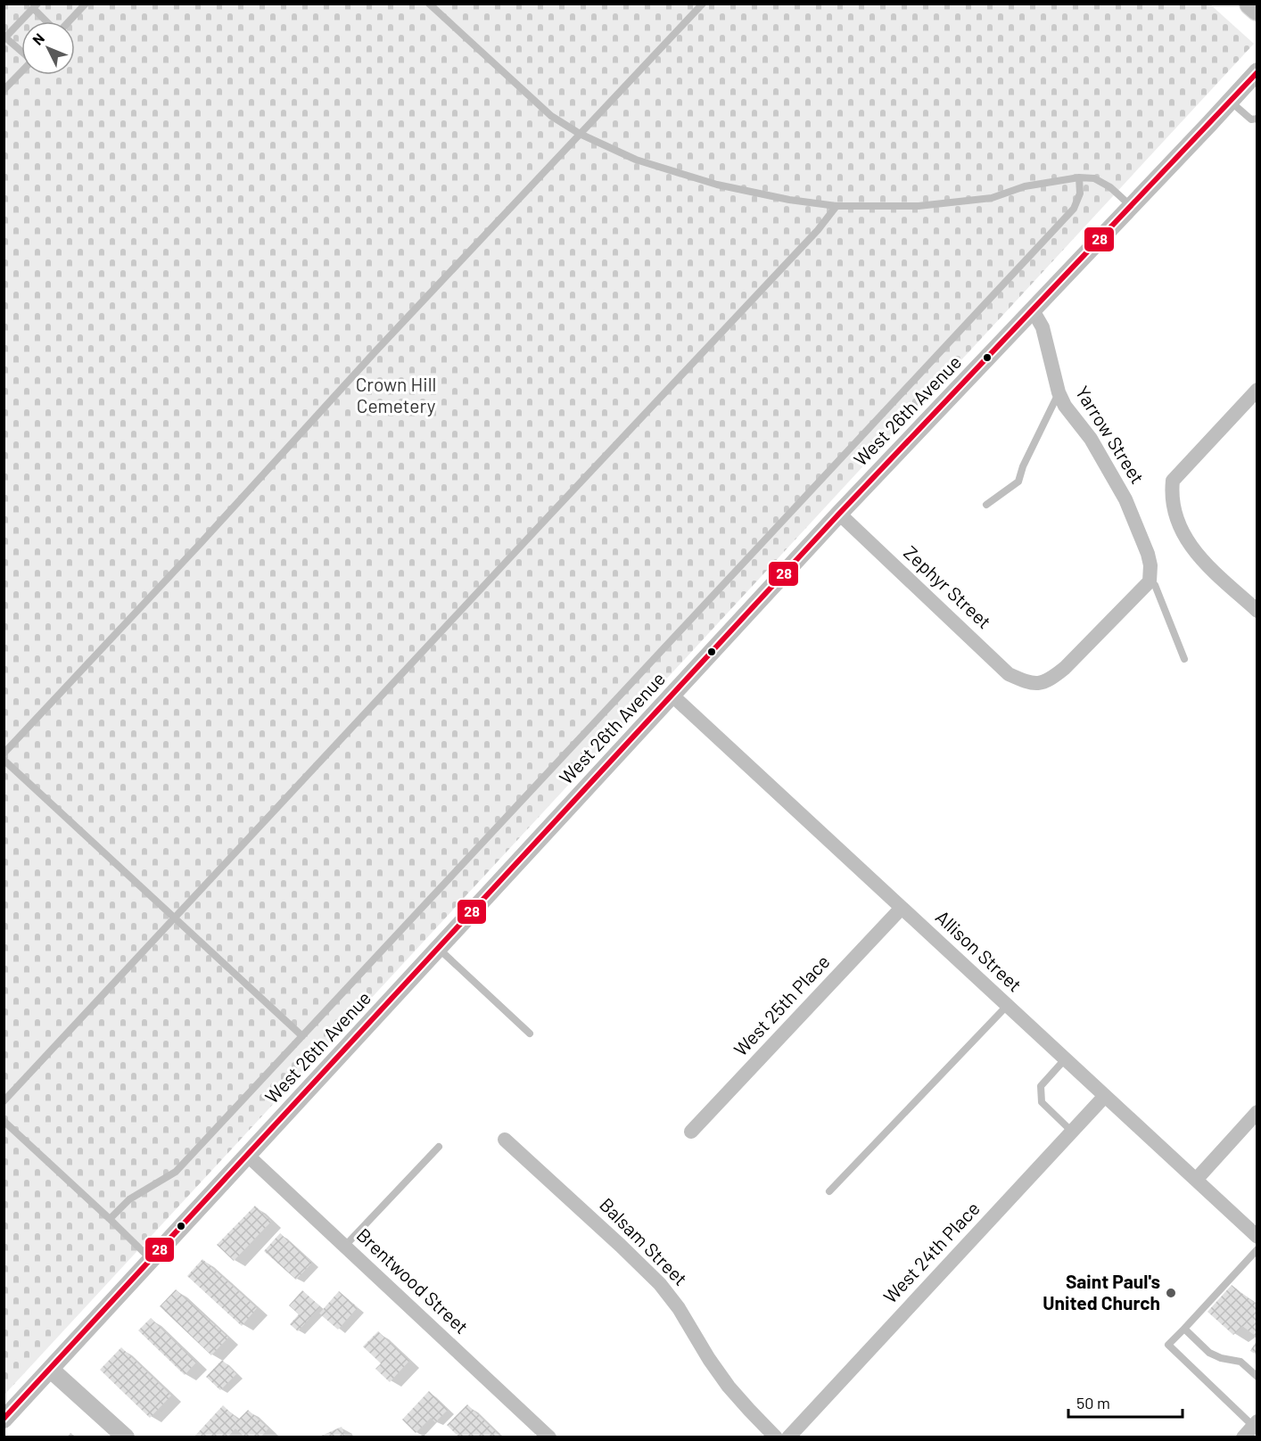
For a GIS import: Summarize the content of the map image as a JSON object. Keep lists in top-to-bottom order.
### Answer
{
  "streets": {
    "street": [
      "West 26th Avenue",
      "Yarrow Street",
      "Zephyr Street",
      "Allison Street",
      "West 25th Place",
      "Balsam Street",
      "West 24th Place",
      "Brentwood Street"
    ]
  },
  "crossings": [
    ["West 26th Avenue", "Yarrow Street"],
    ["West 26th Avenue", "Zephyr Street"],
    ["West 26th Avenue", "Allison Street"],
    ["West 26th Avenue", "Brentwood Street"],
    ["Yarrow Street", "Zephyr Street"],
    ["Allison Street", "West 25th Place"],
    ["Allison Street", "West 24th Place"]
  ],
  "parks": ["Crown Hill Cemetery"],
  "places": ["Saint Paul's United Church"],
  "lines": ["transit line 28"],
  "scale_bar": "50 m",
  "north": "top left"
}
